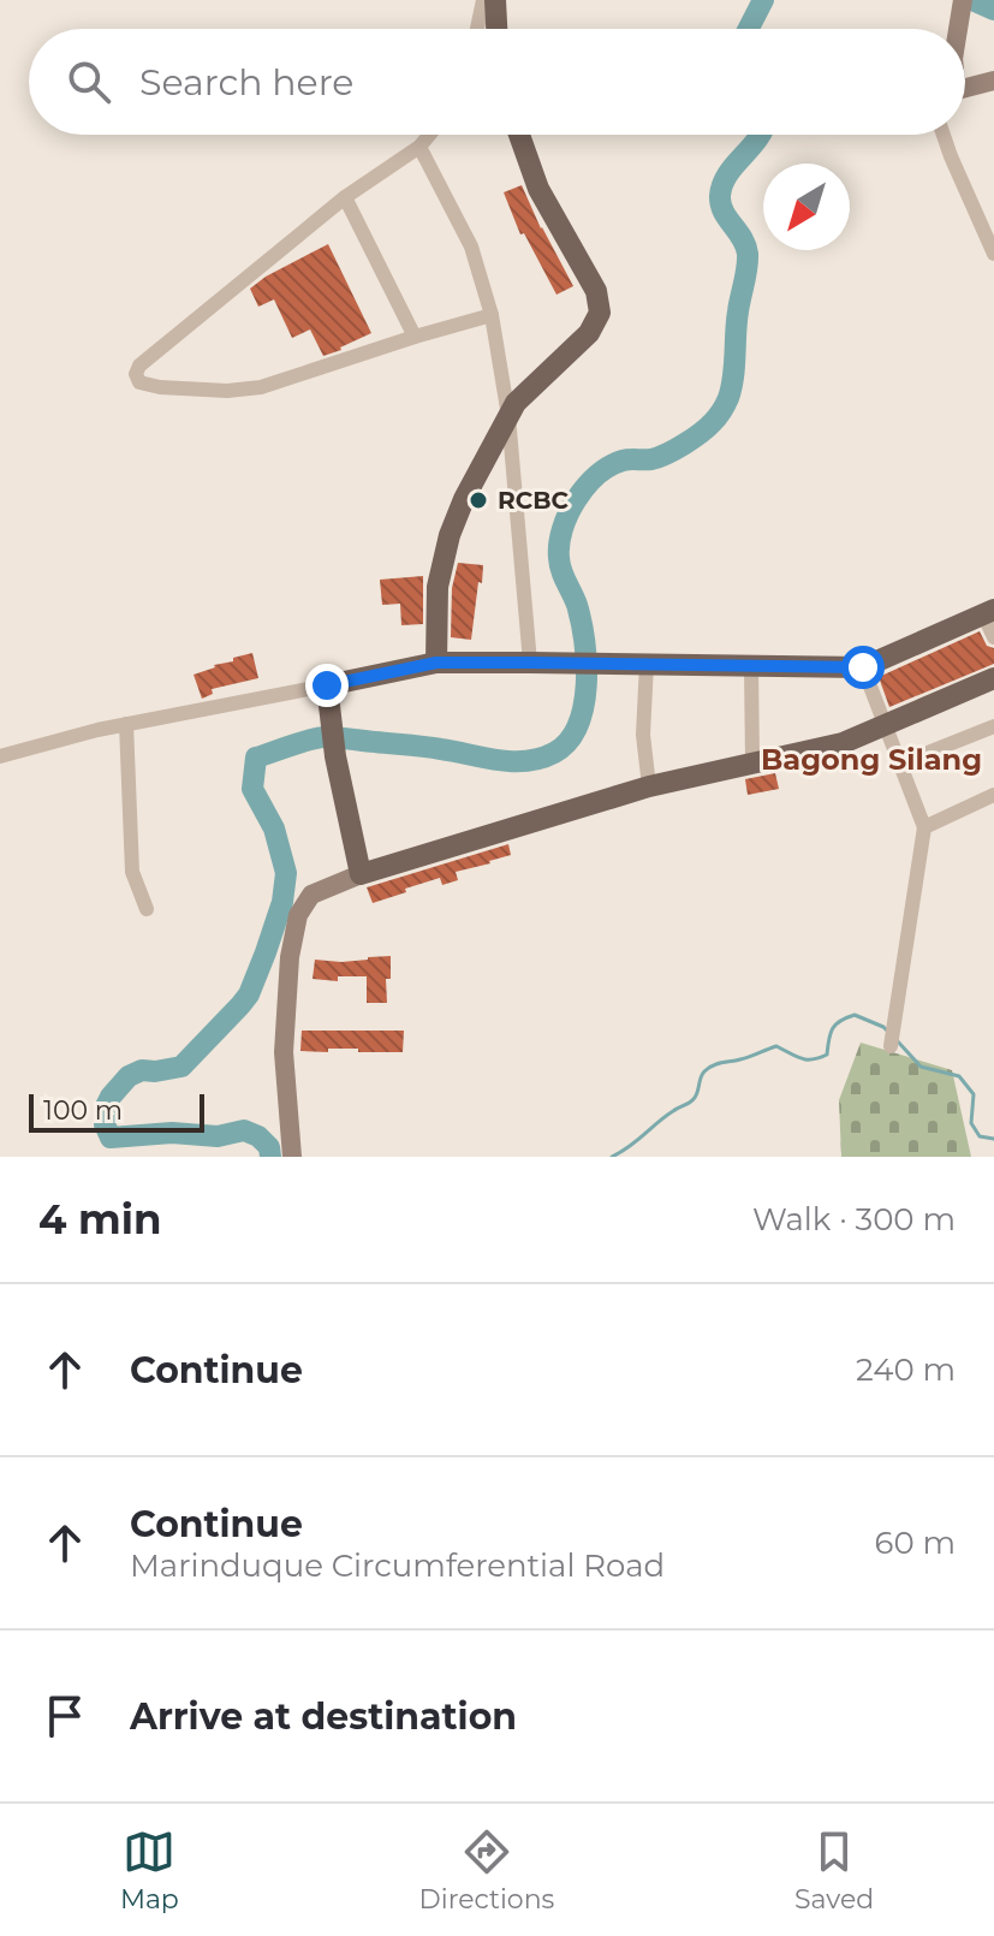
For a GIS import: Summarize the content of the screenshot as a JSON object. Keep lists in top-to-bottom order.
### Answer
{
  "districts": ["Bagong Silang"],
  "places": ["RCBC"],
  "scale_bar": "100 m",
  "north": "bottom left",
  "page": {
    "search": "Search here",
    "scale": "100 m",
    "heading": ["4 min", "Walk · 300 m"],
    "list": [
      ["Continue", "240 m"],
      ["Continue", "Marinduque Circumferential Road", "60 m"],
      "Arrive at destination"
    ],
    "nav": ["Map", "Directions", "Saved"]
  }
}
